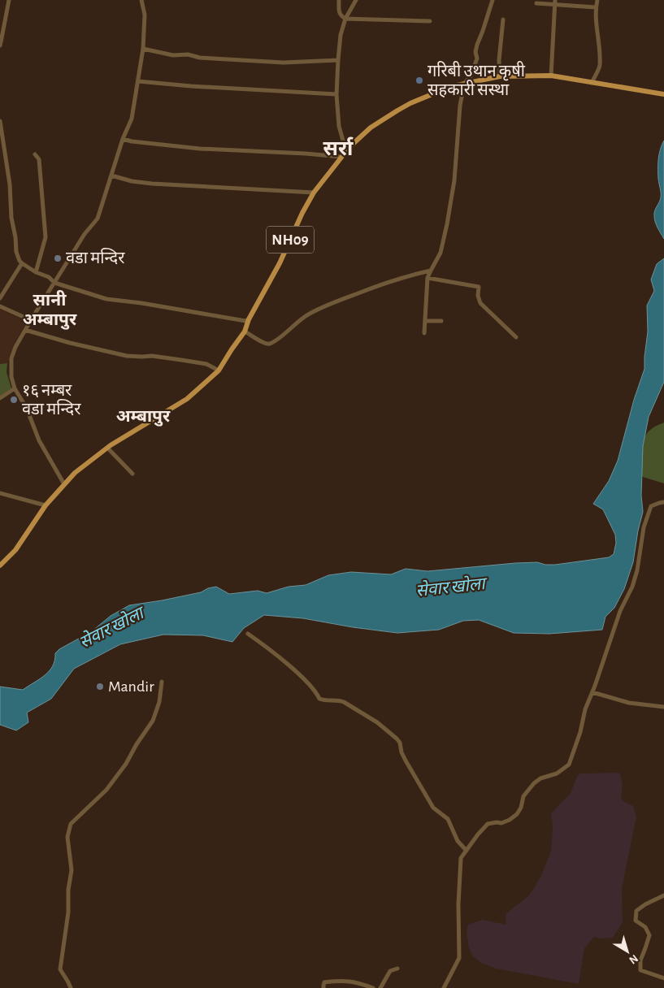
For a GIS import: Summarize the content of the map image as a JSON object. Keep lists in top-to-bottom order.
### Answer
{
  "streets": {
    "main road": ["NH09"]
  },
  "districts": ["सर्रा", "सानी अम्बापुर", "अम्बापुर"],
  "water": ["सेवार खोला"],
  "places": [
    "गरिबी उथान कृषी सहकारी सस्था",
    "वडा मन्दिर",
    "१६ नम्बर वडा मन्दिर",
    "Mandir"
  ],
  "north": "bottom right"
}
